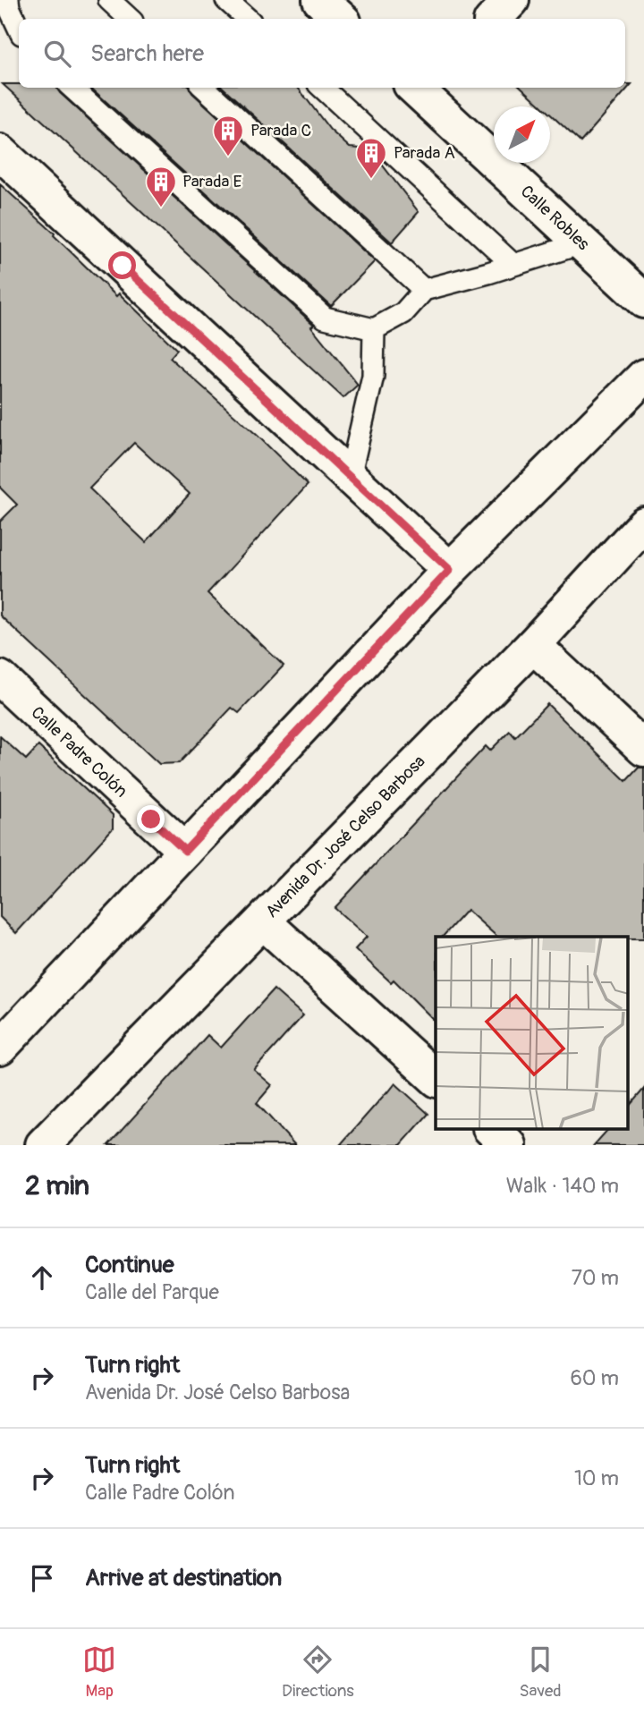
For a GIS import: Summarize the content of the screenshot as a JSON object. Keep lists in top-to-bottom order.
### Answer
{
  "streets": {
    "main road": ["Calle Robles", "Calle Padre Colón", "Avenida Dr. José Celso Barbosa"]
  },
  "places": {
    "building": ["Parada C", "Parada A", "Parada E"]
  },
  "north": "top right",
  "page": {
    "search": "Search here",
    "heading": ["2 min", "Walk · 140 m"],
    "list": [
      ["Continue", "Calle del Parque", "70 m"],
      ["Turn right", "Avenida Dr. José Celso Barbosa", "60 m"],
      ["Turn right", "Calle Padre Colón", "10 m"],
      "Arrive at destination"
    ],
    "nav": ["Map", "Directions", "Saved"]
  }
}
